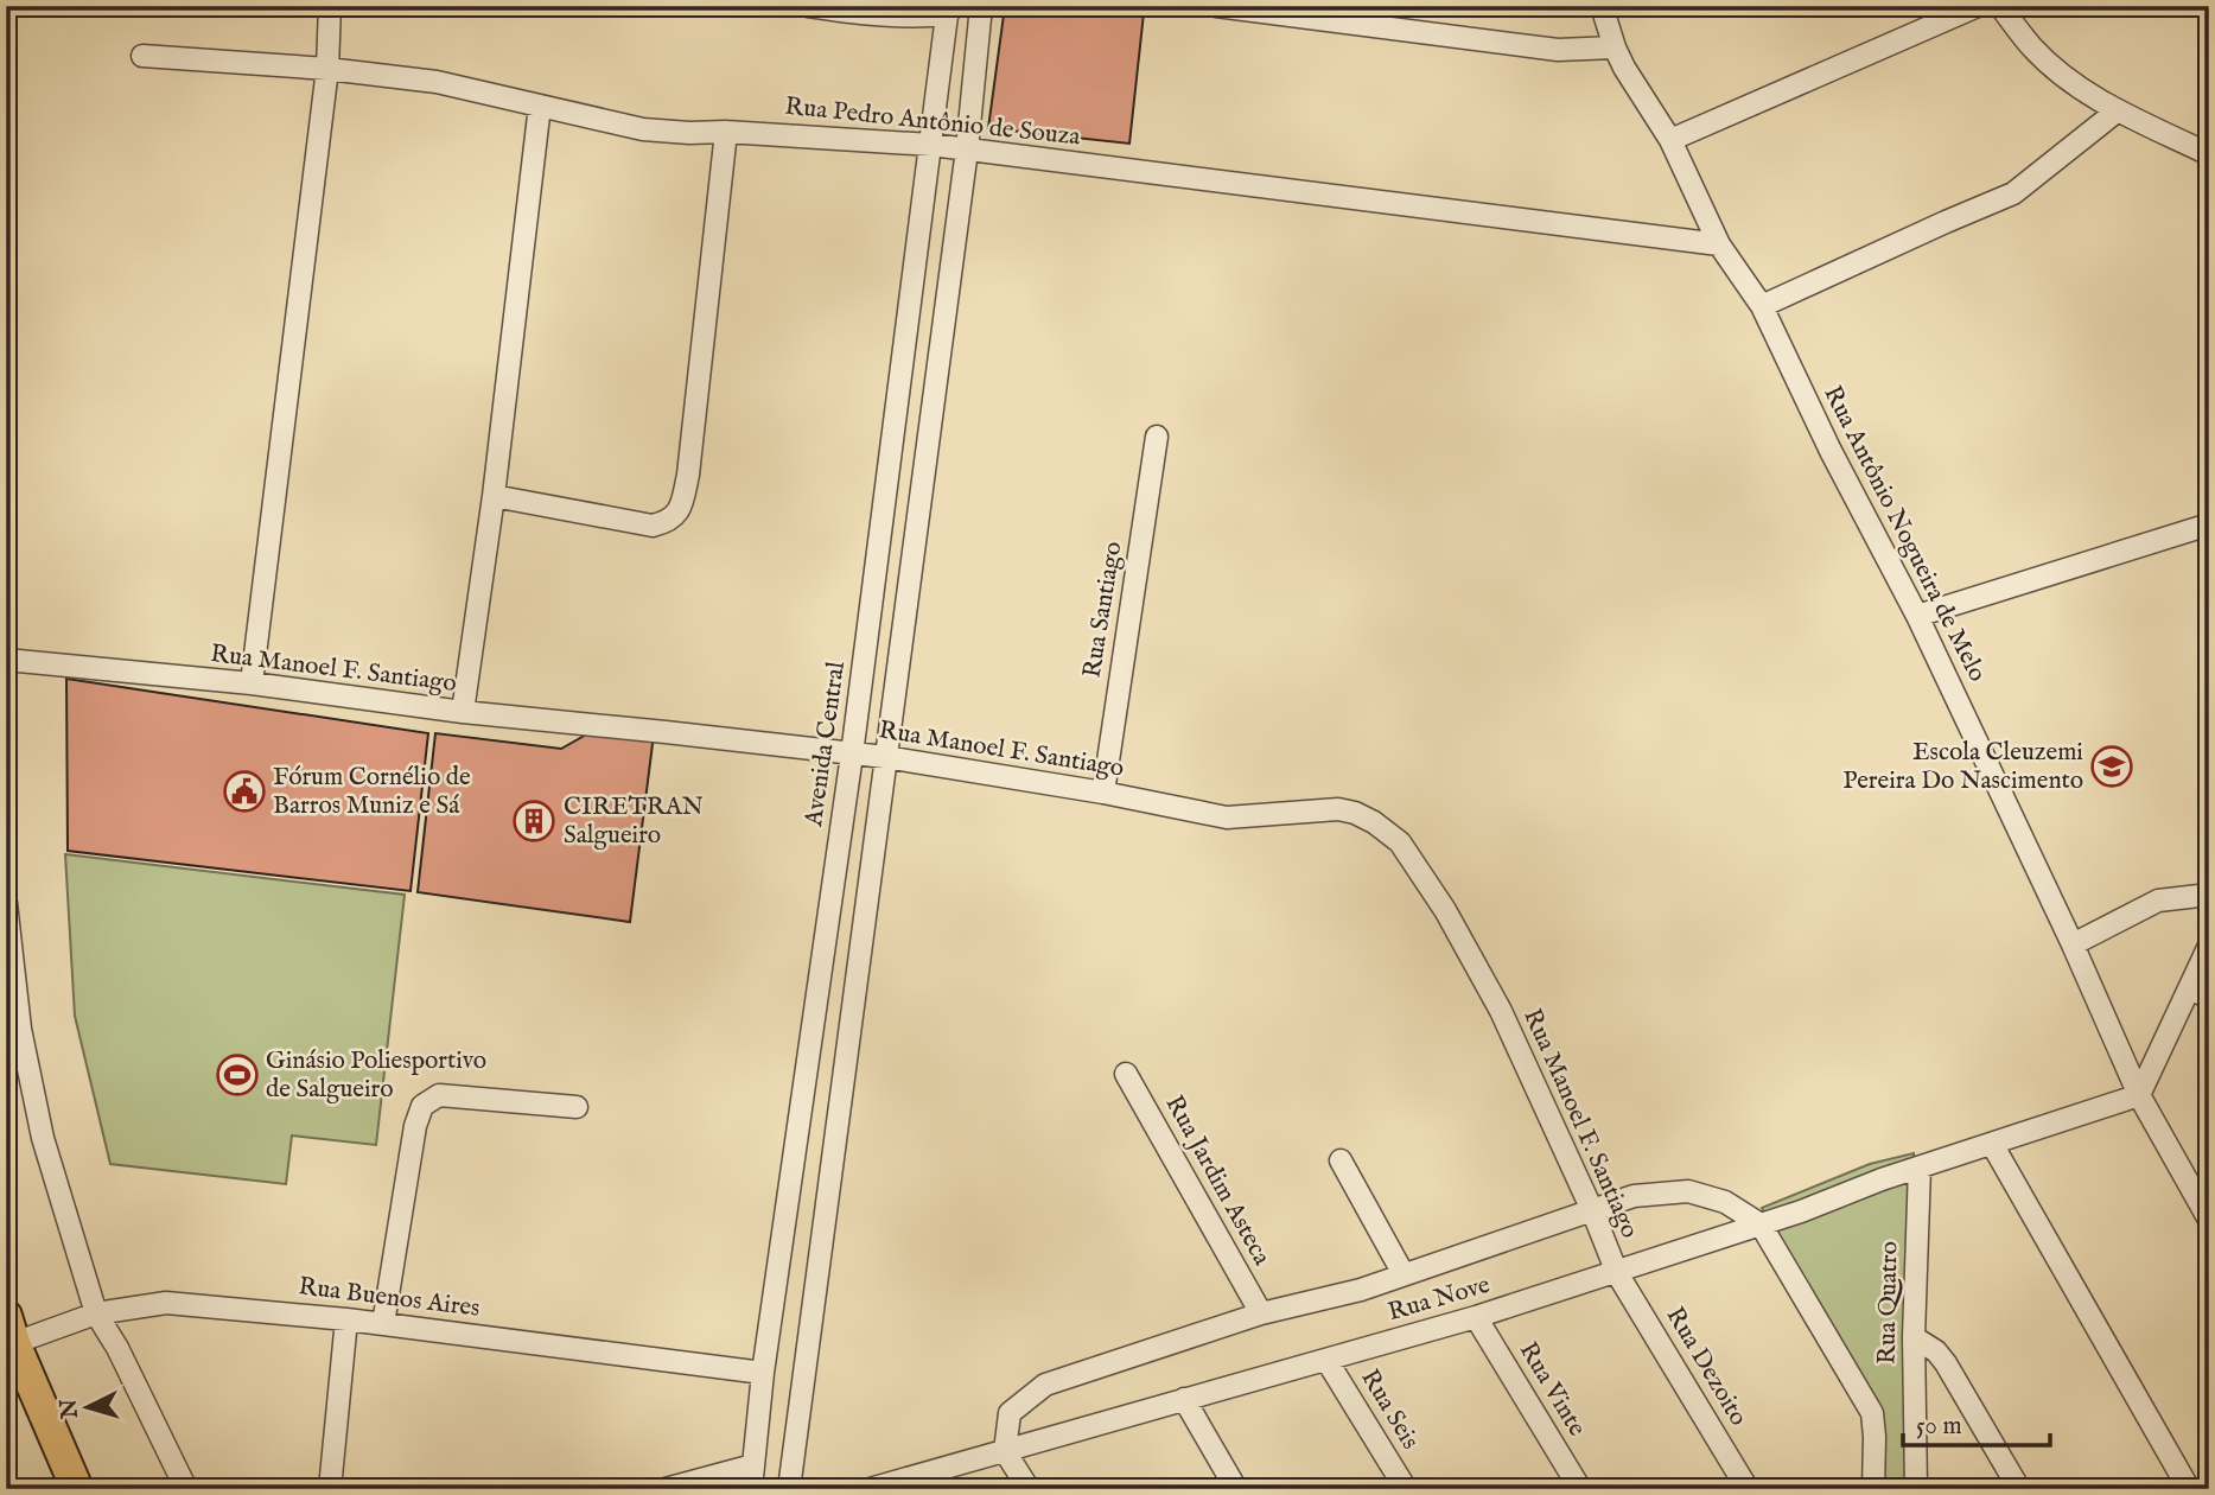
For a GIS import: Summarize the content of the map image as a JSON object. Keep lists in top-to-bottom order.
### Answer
{
  "streets": {
    "street": [
      "Rua Pedro Antônio de Souza",
      "Rua Antônio Nogueira de Melo",
      "Rua Santiago",
      "Rua Manoel F. Santiago",
      "Avenida Central",
      "Rua Jardim Asteca",
      "Rua Buenos Aires",
      "Rua Nove",
      "Rua Quatro",
      "Rua Dezoito",
      "Rua Vinte",
      "Rua Seis"
    ]
  },
  "crossings": [
    ["Rua Pedro Antônio de Souza", "Rua Antônio Nogueira de Melo"],
    ["Rua Pedro Antônio de Souza", "Avenida Central"],
    ["Rua Antônio Nogueira de Melo", "Rua Nove"],
    ["Rua Santiago", "Rua Manoel F. Santiago"],
    ["Rua Manoel F. Santiago", "Avenida Central"],
    ["Rua Manoel F. Santiago", "Rua Nove"],
    ["Rua Manoel F. Santiago", "Rua Dezoito"],
    ["Avenida Central", "Rua Buenos Aires"],
    ["Rua Jardim Asteca", "Rua Nove"],
    ["Rua Nove", "Rua Quatro"],
    ["Rua Nove", "Rua Dezoito"],
    ["Rua Nove", "Rua Vinte"],
    ["Rua Nove", "Rua Seis"]
  ],
  "places": {
    "school or university": ["Escola Cleuzemi Pereira Do Nascimento"],
    "public building": ["Fórum Cornélio de Barros Muniz e Sá"],
    "building": ["CIRETRAN Salgueiro"],
    "sports": ["Ginásio Poliesportivo de Salgueiro"]
  },
  "scale_bar": "50 m",
  "north": "left"
}
